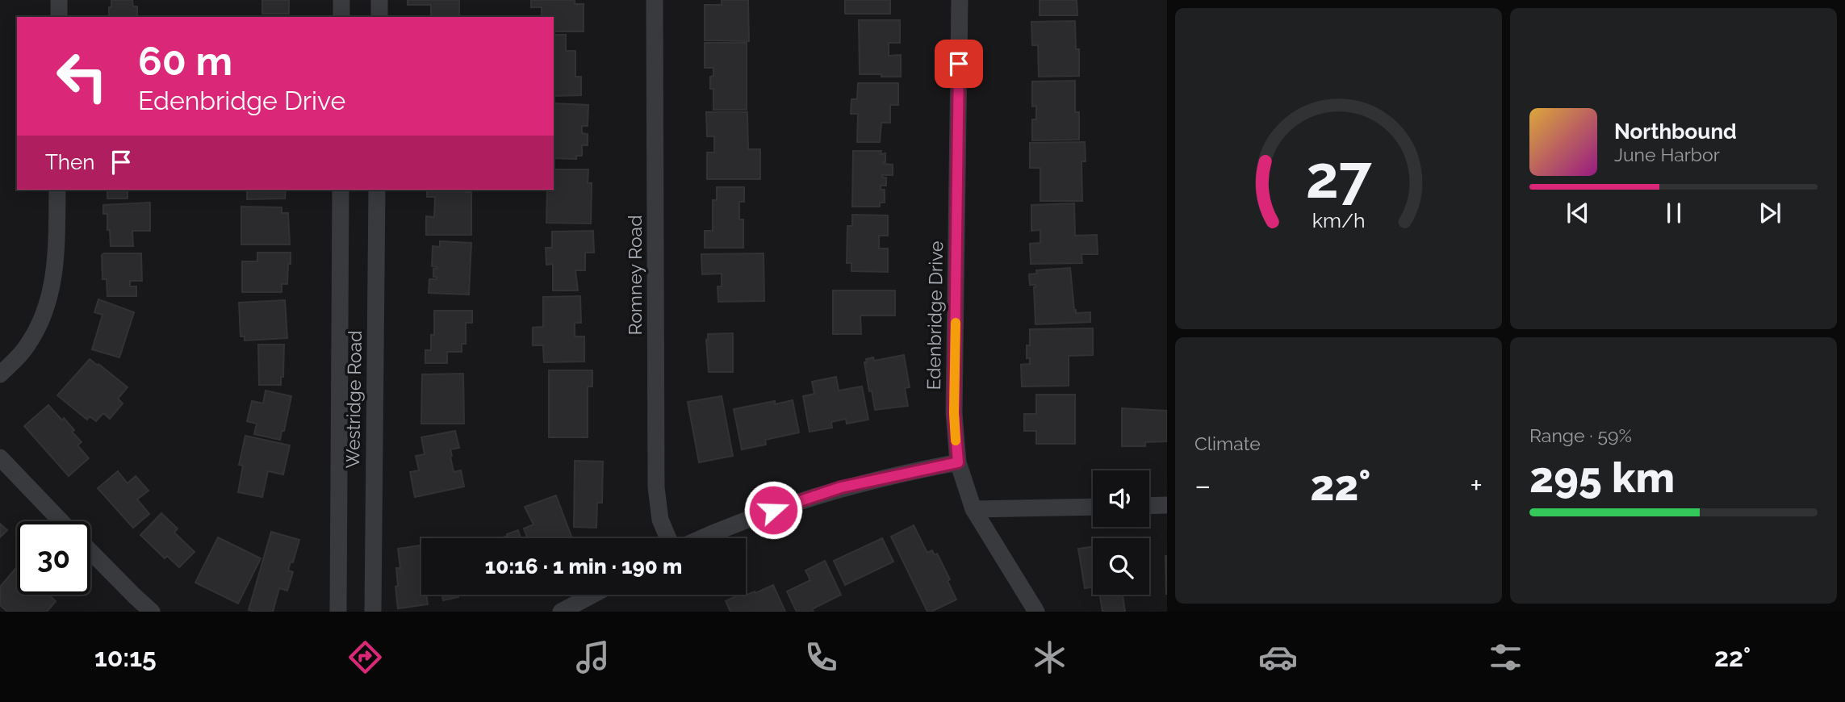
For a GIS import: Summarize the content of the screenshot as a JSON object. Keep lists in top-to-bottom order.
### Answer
{
  "streets": {
    "street": ["Romney Road", "Edenbridge Drive", "Westridge Road"]
  },
  "page": {
    "turn": ["60 m", "Edenbridge Drive"],
    "song": ["Northbound", "June Harbor"],
    "then": "Then",
    "tile": [
      "Climate",
      ["Range · 59%", "295 km"]
    ],
    "heat": ["−", "22°", "+"],
    "limit": "30",
    "trip": "10:16 · 1 min · 190 m",
    "tabs": ["10:15", "22°"],
    "gauge": ["27", "km/h"]
  }
}
